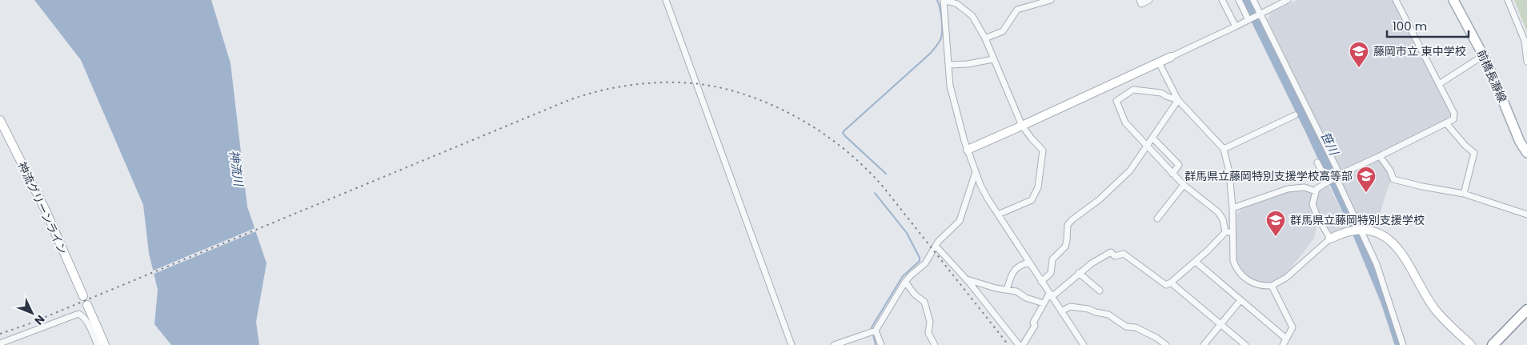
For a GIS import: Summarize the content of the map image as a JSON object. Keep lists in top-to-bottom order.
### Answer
{
  "streets": {
    "main road": ["前橋長瀞線"],
    "street": ["神流グリーンライン"]
  },
  "water": ["笹川", "神流川"],
  "places": {
    "school or university": ["藤岡市立 東中学校", "群馬県立藤岡特別支援学校高等部", "群馬県立藤岡特別支援学校"]
  },
  "scale_bar": "100 m",
  "north": "bottom right"
}
